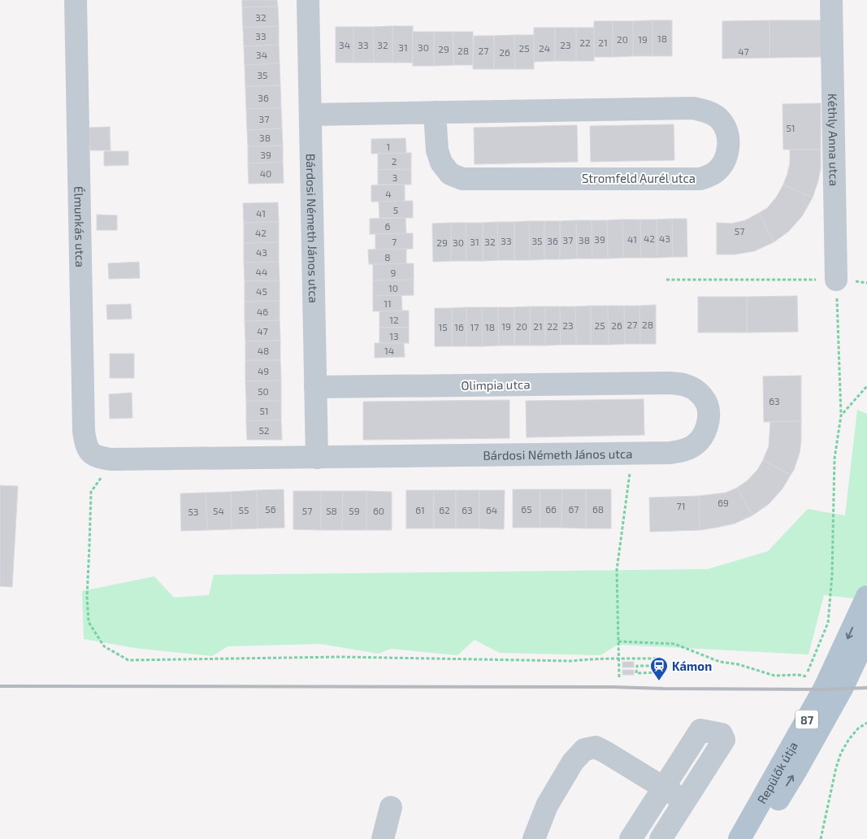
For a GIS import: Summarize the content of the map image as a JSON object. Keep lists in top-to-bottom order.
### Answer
{
  "streets": {
    "main road": ["87", "Repülők útja"],
    "street": [
      "Kéthly Anna utca",
      "Stromfeld Aurél utca",
      "Élmunkás utca",
      "Bárdosi Németh János utca",
      "Olimpia utca"
    ]
  },
  "crossings": [
    ["Stromfeld Aurél utca", "Bárdosi Németh János utca"],
    ["Élmunkás utca", "Bárdosi Németh János utca"],
    ["Bárdosi Németh János utca", "Olimpia utca"]
  ],
  "places": {
    "station": ["Kámon"]
  },
  "house_numbers": [
    "32",
    "33",
    "18",
    "20",
    "19",
    "22",
    "21",
    "34",
    "33",
    "32",
    "23",
    "31",
    "30",
    "25",
    "24",
    "29",
    "28",
    "27",
    "47",
    "26",
    "34",
    "35",
    "36",
    "37",
    "51",
    "38",
    "1",
    "39",
    "2",
    "40",
    "3",
    "4",
    "5",
    "41",
    "6",
    "57",
    "42",
    "42",
    "43",
    "39",
    "41",
    "37",
    "38",
    "33",
    "35",
    "36",
    "7",
    "31",
    "32",
    "29",
    "30",
    "43",
    "8",
    "44",
    "9",
    "10",
    "45",
    "11",
    "46",
    "12",
    "27",
    "28",
    "23",
    "25",
    "26",
    "19",
    "20",
    "21",
    "22",
    "15",
    "16",
    "17",
    "18",
    "47",
    "13",
    "48",
    "14",
    "49",
    "50",
    "63",
    "51",
    "52",
    "69",
    "71",
    "56",
    "65",
    "66",
    "67",
    "68",
    "55",
    "61",
    "62",
    "63",
    "64",
    "54",
    "57",
    "58",
    "59",
    "60",
    "53"
  ]
}
